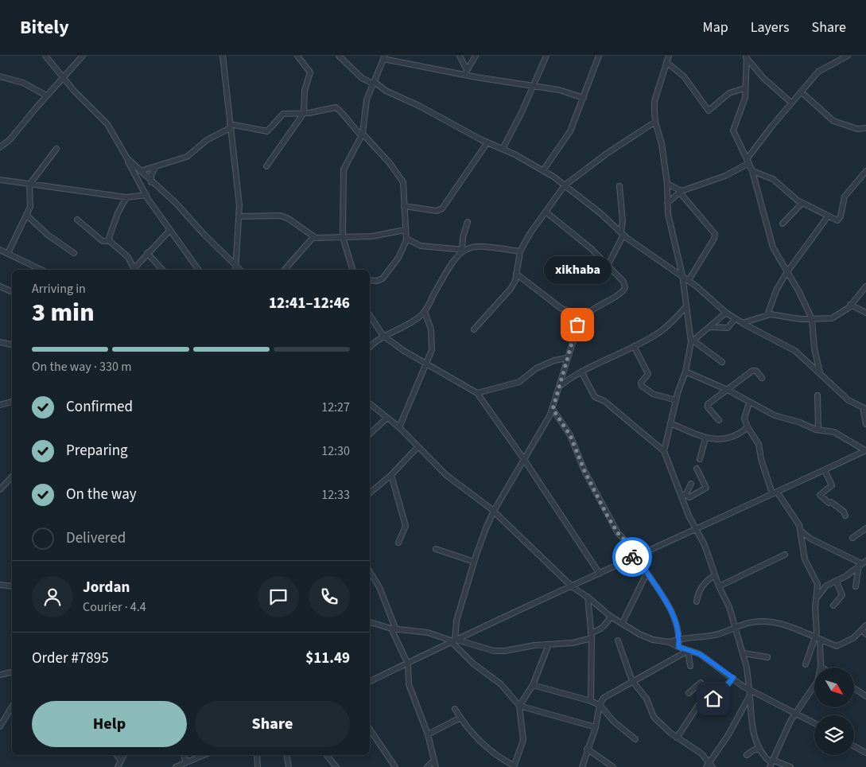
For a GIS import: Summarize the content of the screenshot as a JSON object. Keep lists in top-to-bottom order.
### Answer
{
  "places": ["xikhaba"],
  "north": "bottom right",
  "page": {
    "header": "Bitely",
    "nav": ["Map", "Layers", "Share"],
    "bubble": "xikhaba",
    "heading": ["3 min", "Arriving in", "12:41–12:46"],
    "panel": [
      "Jordan",
      "Courier · 4.4",
      "Order #7895",
      "$11.49"
    ],
    "bar": "On the way · 330 m",
    "list": [
      ["Confirmed", "12:27"],
      ["Preparing", "12:30"],
      ["On the way", "12:33"],
      "Delivered"
    ],
    "buttons": ["Help", "Share"]
  }
}
